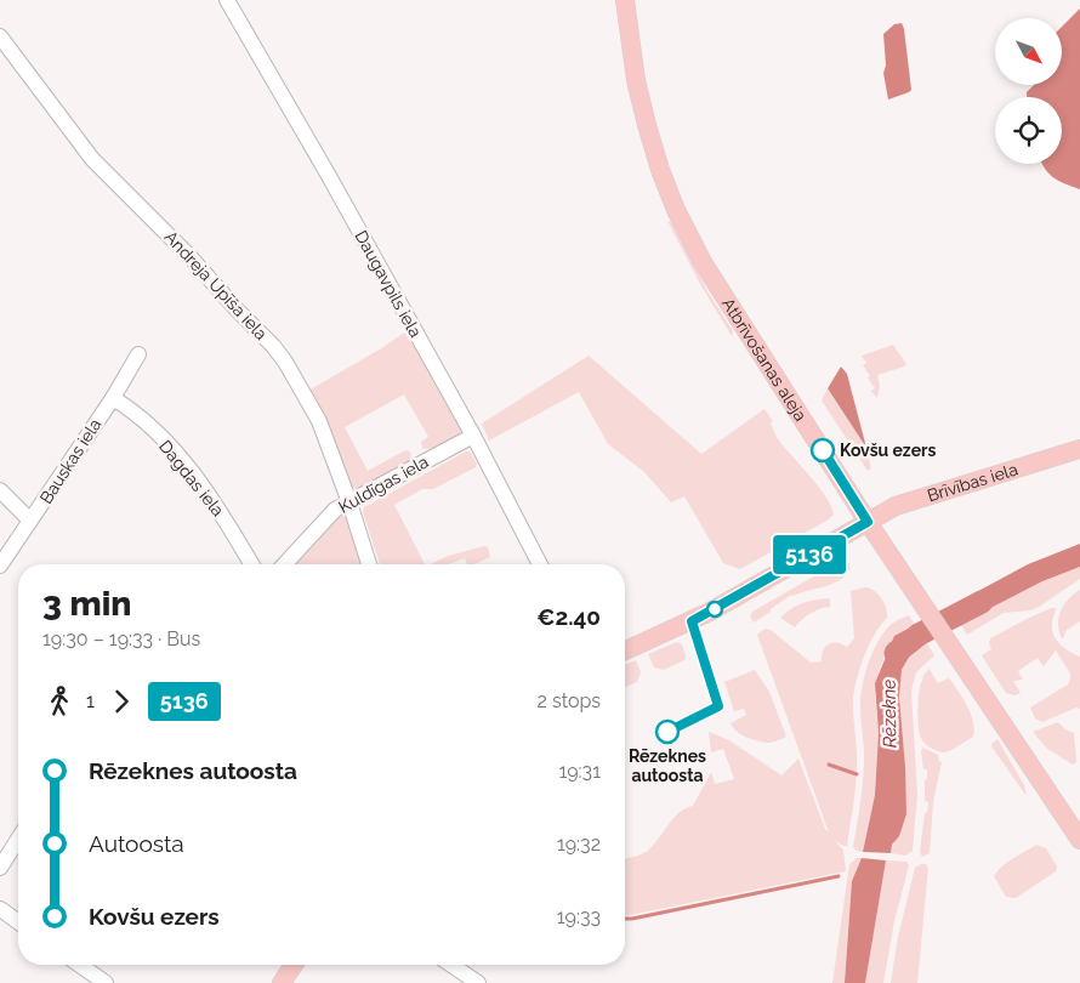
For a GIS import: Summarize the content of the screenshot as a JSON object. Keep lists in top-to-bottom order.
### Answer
{
  "streets": {
    "main road": ["Atbrīvošanas aleja", "Brīvības iela"],
    "street": [
      "Daugavpils iela",
      "Andreja Upīša iela",
      "Bauskas iela",
      "Dagdas iela",
      "Kuldīgas iela"
    ]
  },
  "crossings": [
    ["Daugavpils iela", "Kuldīgas iela"],
    ["Andreja Upīša iela", "Kuldīgas iela"],
    ["Atbrīvošanas aleja", "Brīvības iela"],
    ["Bauskas iela", "Dagdas iela"]
  ],
  "water": ["Rēzekne"],
  "places": ["Kovšu ezers", "Rēzeknes autoosta"],
  "lines": ["bus line 5136"],
  "north": "bottom right",
  "page": {
    "on_map": "5136",
    "heading": ["3 min", "19:30 – 19:33 · Bus", "€2.40"],
    "legs": ["1", "5136", "2 stops"],
    "list": [
      {
        "name": "Rēzeknes autoosta",
        "value": "19:31"
      },
      {
        "name": "Autoosta",
        "value": "19:32"
      },
      {
        "name": "Kovšu ezers",
        "value": "19:33"
      }
    ]
  }
}
